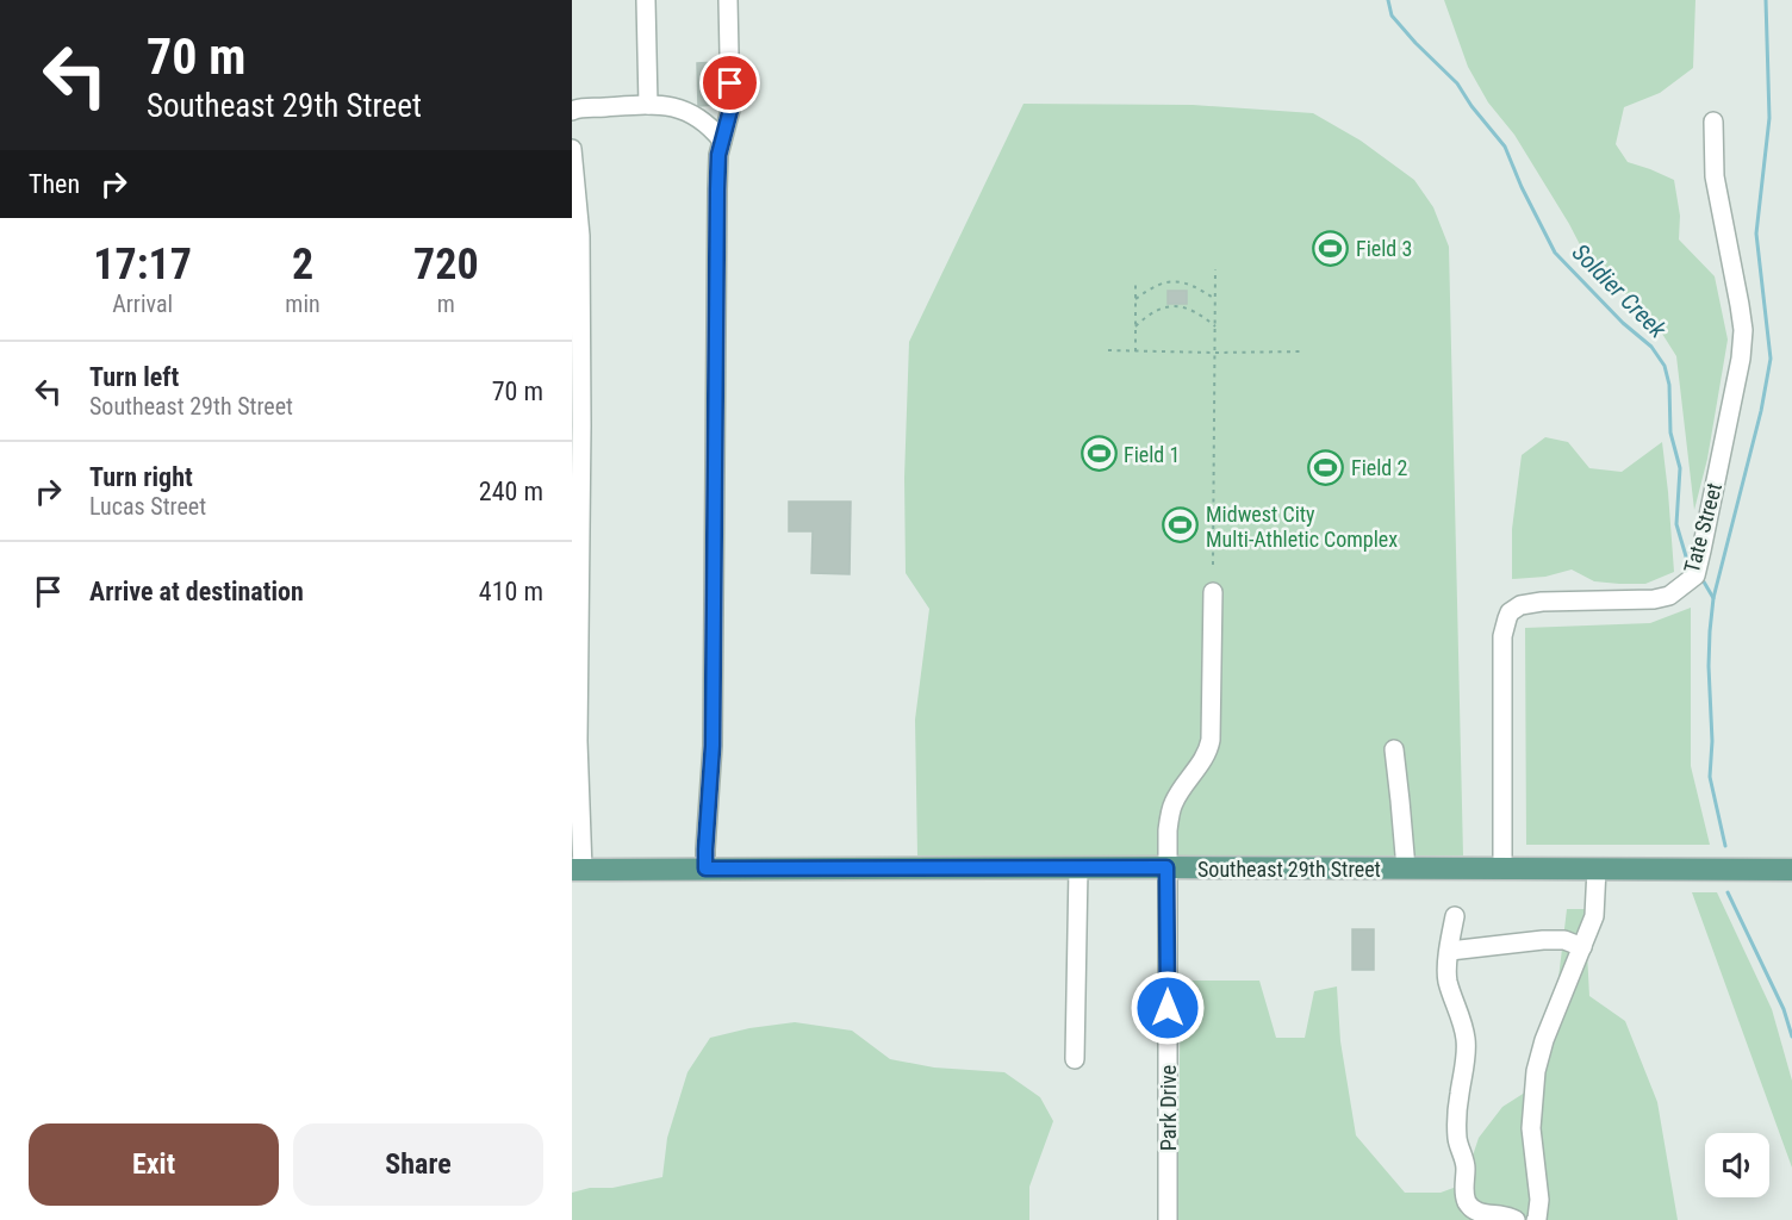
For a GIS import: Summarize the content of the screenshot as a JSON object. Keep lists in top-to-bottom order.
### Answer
{
  "streets": {
    "main road": ["Southeast 29th Street"],
    "street": ["Tate Street", "Park Drive"]
  },
  "crossings": [
    ["Tate Street", "Southeast 29th Street"],
    ["Southeast 29th Street", "Park Drive"]
  ],
  "water": ["Soldier Creek"],
  "places": {
    "sports": [
      "Field 3",
      "Field 1",
      "Field 2",
      "Midwest City Multi-Athletic Complex"
    ]
  },
  "page": {
    "turn": ["70 m", "Southeast 29th Street"],
    "then": "Then",
    "eta": [
      "17:17",
      "Arrival",
      "2",
      "min",
      "720",
      "m"
    ],
    "list": [
      {
        "name": "Turn left",
        "note": "Southeast 29th Street",
        "value": "70 m"
      },
      {
        "name": "Turn right",
        "note": "Lucas Street",
        "value": "240 m"
      },
      {
        "name": "Arrive at destination",
        "value": "410 m"
      }
    ],
    "buttons": ["Exit", "Share"]
  }
}
